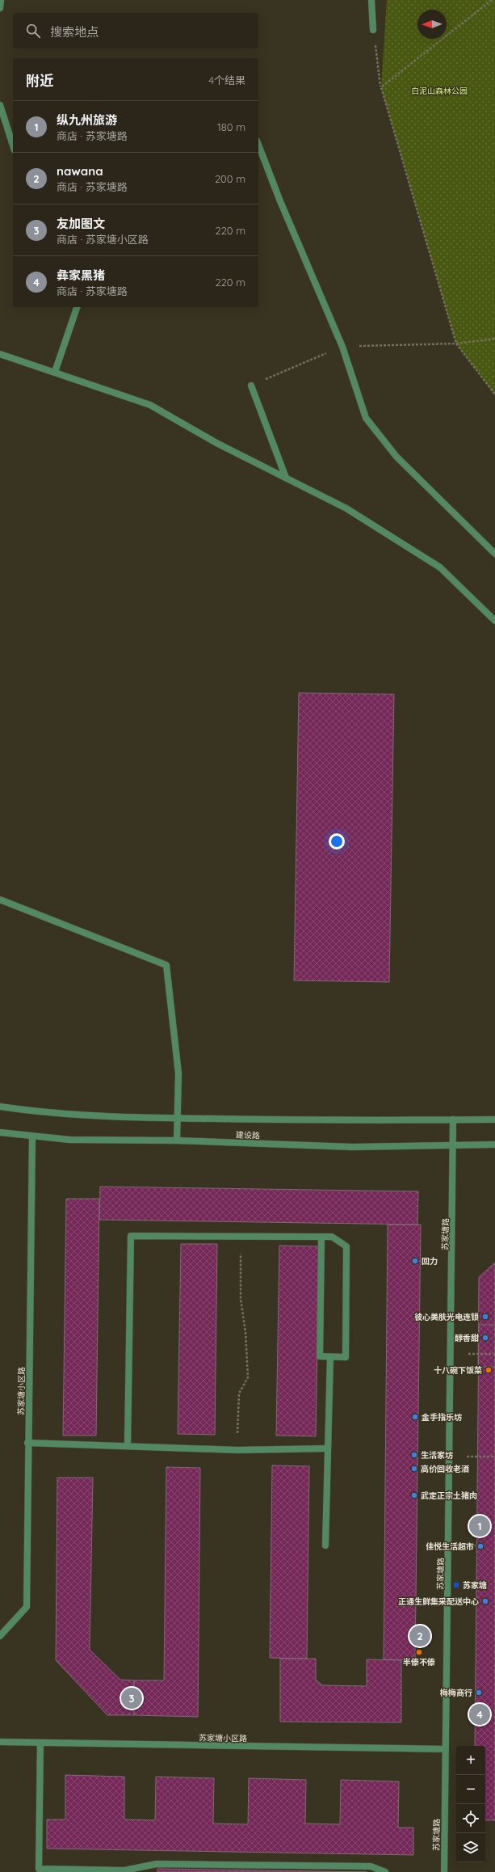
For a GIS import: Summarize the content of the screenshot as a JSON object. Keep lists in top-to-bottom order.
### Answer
{
  "streets": {
    "street": ["建设路", "苏家塘路", "苏家塘小区路"]
  },
  "crossings": [
    ["建设路", "苏家塘路"],
    ["建设路", "苏家塘小区路"],
    ["苏家塘路", "苏家塘小区路"]
  ],
  "parks": ["白泥山森林公园"],
  "places": {
    "other": [
      "回力",
      "彼心美肤光电连锁",
      "醇香甜",
      "十八碗下饭菜",
      "金手指乐坊",
      "生活家坊",
      "高价回收老酒",
      "武定正宗土猪肉",
      "佳悦生活超市",
      "正通生鲜集采配送中心",
      "半傣不傣",
      "梅梅商行"
    ],
    "transit": ["苏家塘"]
  },
  "north": "left",
  "page": {
    "search": "搜索地点",
    "heading": ["附近", "4个结果"],
    "list": [
      {
        "mark": "1",
        "name": "纵九州旅游",
        "note": "商店 · 苏家塘路",
        "value": "180 m"
      },
      {
        "mark": "2",
        "name": "nawana",
        "note": "商店 · 苏家塘路",
        "value": "200 m"
      },
      {
        "mark": "3",
        "name": "友加图文",
        "note": "商店 · 苏家塘小区路",
        "value": "220 m"
      },
      {
        "mark": "4",
        "name": "彝家黑猪",
        "note": "商店 · 苏家塘路",
        "value": "220 m"
      }
    ],
    "pins": [
      "1",
      "2",
      "3",
      "4"
    ],
    "map_buttons": ["+", "−"]
  }
}
